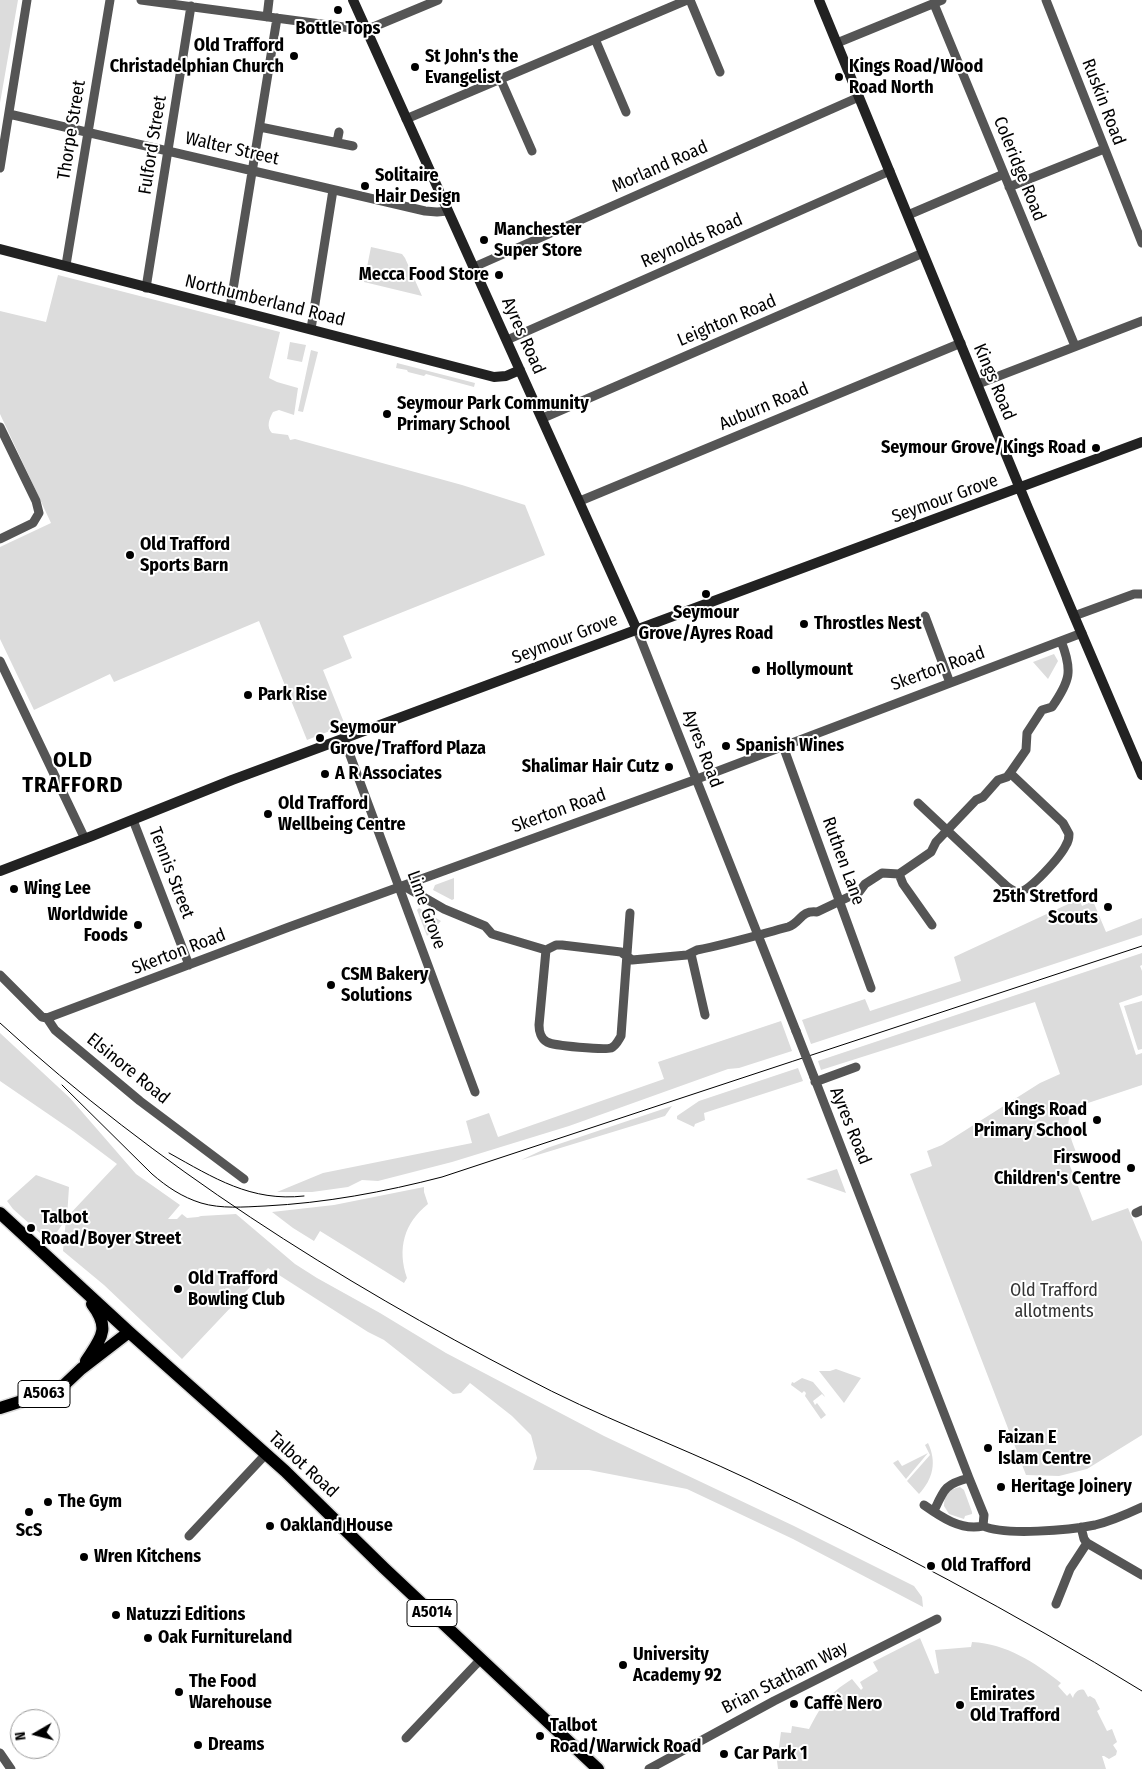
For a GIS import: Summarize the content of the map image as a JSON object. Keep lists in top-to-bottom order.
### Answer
{
  "streets": {
    "main road": [
      "Northumberland Road",
      "Ayres Road",
      "Kings Road",
      "Seymour Grove",
      "A5063",
      "Talbot Road",
      "A5014"
    ],
    "street": [
      "Ruskin Road",
      "Thorpe Street",
      "Fulford Street",
      "Walter Street",
      "Morland Road",
      "Coleridge Road",
      "Reynolds Road",
      "Leighton Road",
      "Auburn Road",
      "Skerton Road",
      "Ruthen Lane",
      "Tennis Street",
      "Lime Grove",
      "Elsinore Road",
      "Brian Statham Way"
    ]
  },
  "crossings": [
    ["Thorpe Street", "Walter Street"],
    ["Thorpe Street", "Northumberland Road"],
    ["Fulford Street", "Walter Street"],
    ["Fulford Street", "Northumberland Road"],
    ["Walter Street", "Ayres Road"],
    ["Morland Road", "Ayres Road"],
    ["Morland Road", "Kings Road"],
    ["Reynolds Road", "Ayres Road"],
    ["Reynolds Road", "Kings Road"],
    ["Northumberland Road", "Ayres Road"],
    ["Leighton Road", "Ayres Road"],
    ["Leighton Road", "Kings Road"],
    ["Ayres Road", "Auburn Road"],
    ["Ayres Road", "Seymour Grove"],
    ["Ayres Road", "Skerton Road"],
    ["Kings Road", "Auburn Road"],
    ["Kings Road", "Seymour Grove"],
    ["Kings Road", "Skerton Road"],
    ["Seymour Grove", "Tennis Street"],
    ["Seymour Grove", "Lime Grove"],
    ["Skerton Road", "Ruthen Lane"],
    ["Skerton Road", "Tennis Street"],
    ["Skerton Road", "Lime Grove"],
    ["Skerton Road", "Elsinore Road"],
    ["A5063", "Talbot Road"]
  ],
  "districts": ["OLD TRAFFORD"],
  "parks": ["Old Trafford allotments"],
  "places": [
    "Bottle Tops",
    "Old Trafford Christadelphian Church",
    "St John's the Evangelist",
    "Kings Road/Wood Road North",
    "Solitaire Hair Design",
    "Manchester Super Store",
    "Mecca Food Store",
    "Seymour Park Community Primary School",
    "Seymour Grove/Kings Road",
    "Old Trafford Sports Barn",
    "Seymour Grove/Ayres Road",
    "Throstles Nest",
    "Hollymount",
    "Park Rise",
    "Seymour Grove/Trafford Plaza",
    "Spanish Wines",
    "Shalimar Hair Cutz",
    "A R Associates",
    "Old Trafford Wellbeing Centre",
    "Wing Lee",
    "25th Stretford Scouts",
    "Worldwide Foods",
    "CSM Bakery Solutions",
    "Kings Road Primary School",
    "Firswood Children's Centre",
    "Talbot Road/Boyer Street",
    "Old Trafford Bowling Club",
    "Faizan E Islam Centre",
    "Heritage Joinery",
    "The Gym",
    "ScS",
    "Oakland House",
    "Wren Kitchens",
    "Old Trafford",
    "Natuzzi Editions",
    "Oak Furnitureland",
    "University Academy 92",
    "The Food Warehouse",
    "Caffè Nero",
    "Emirates Old Trafford",
    "Talbot Road/Warwick Road",
    "Dreams",
    "Car Park 1"
  ],
  "north": "left"
}
